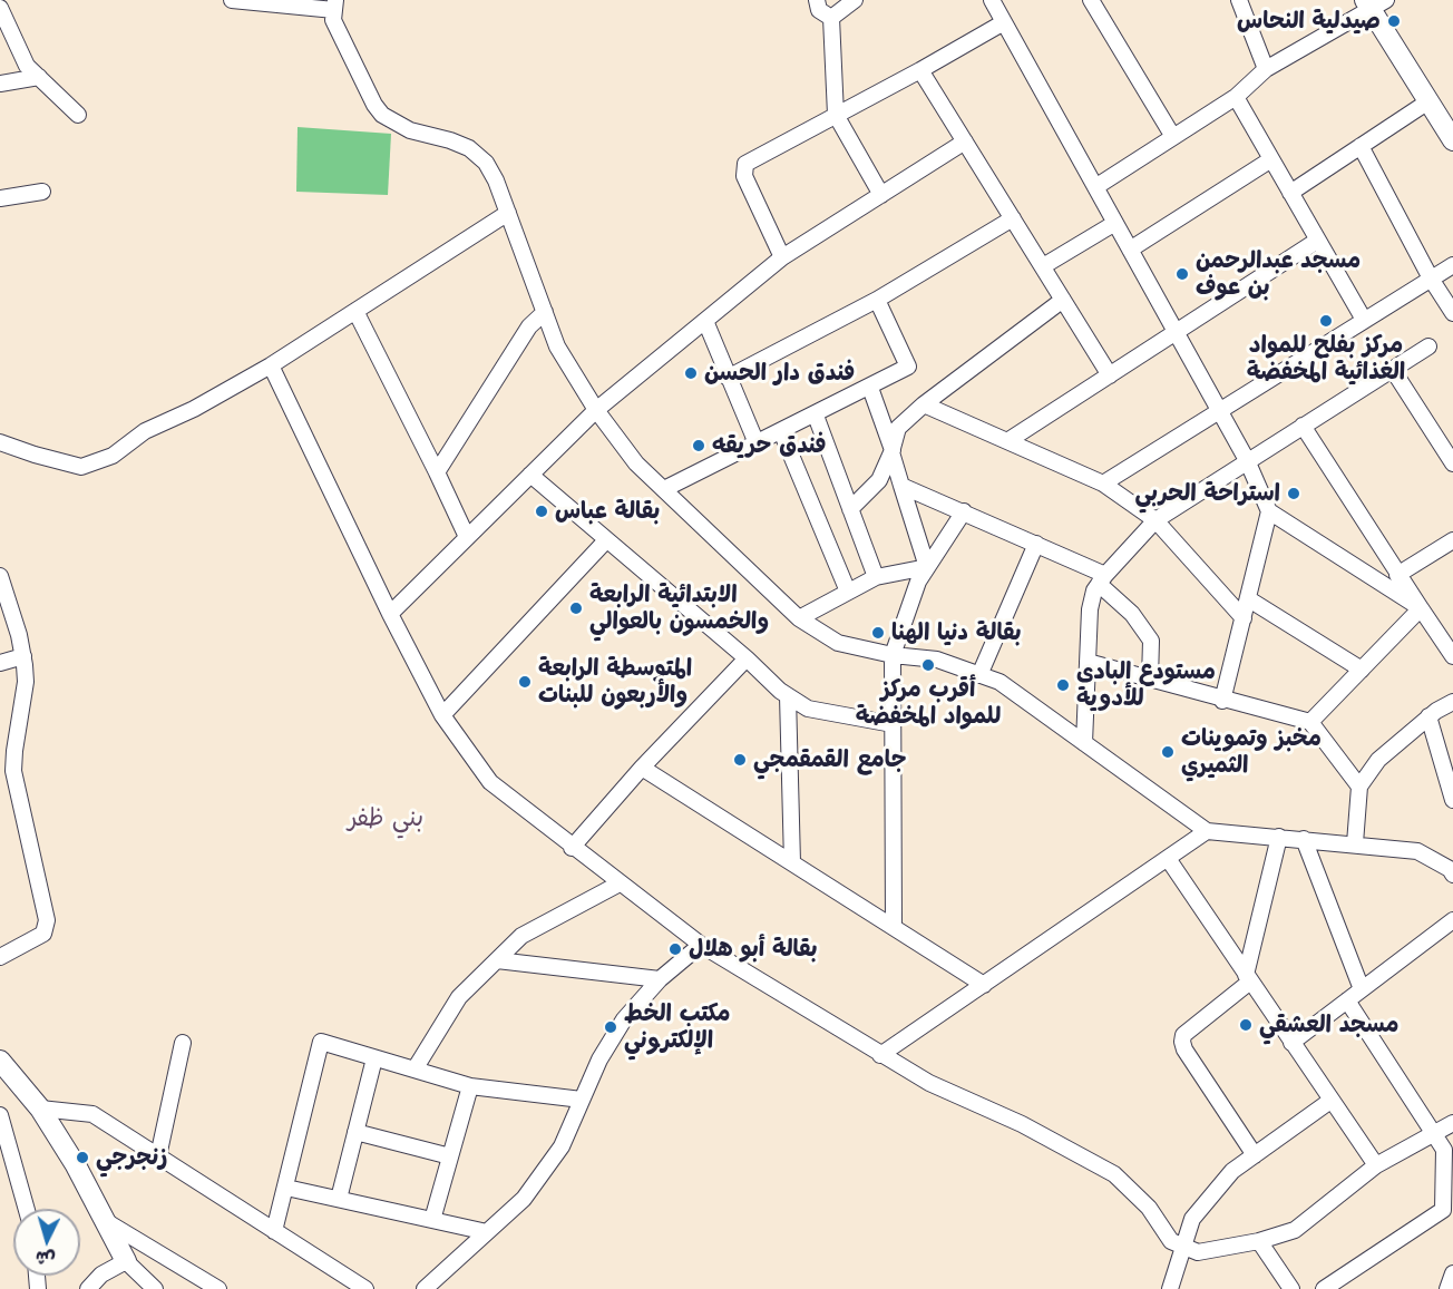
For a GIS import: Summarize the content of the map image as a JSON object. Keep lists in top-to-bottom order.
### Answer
{
  "districts": ["بني ظفر"],
  "places": [
    "صيدلية النحاس",
    "مسجد عبدالرحمن بن عوف",
    "مركز بفلح للمواد الغذائية المخفضة",
    "فندق دار الحسن",
    "فندق حريقه",
    "استراحة الحربي",
    "بقالة عباس",
    "الابتدائية الرابعة والخمسون بالعوالي",
    "بقالة دنيا الهنا",
    "أقرب مركز للمواد المخفضة",
    "المتوسطة الرابعة والأربعون للبنات",
    "مستودع البادى للأدوية",
    "مخبز وتموينات الثميري",
    "جامع القمقمجي",
    "بقالة أبو هلال",
    "مسجد العشقي",
    "مكتب الخط الإلكتروني",
    "زنجرجي"
  ],
  "north": "bottom"
}
